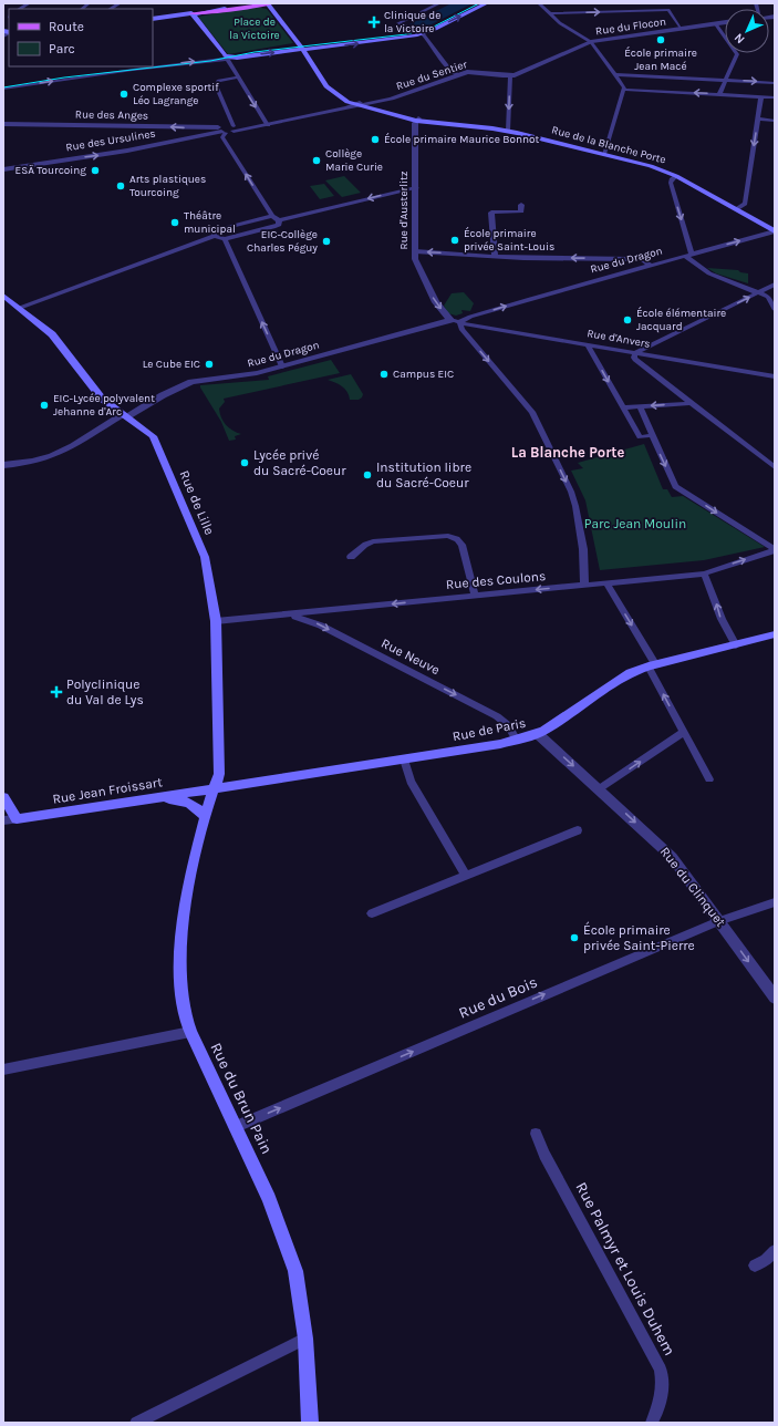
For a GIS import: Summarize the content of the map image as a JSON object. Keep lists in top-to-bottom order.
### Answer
{
  "streets": {
    "main road": [
      "Rue de la Blanche Porte",
      "Rue de Lille",
      "Rue de Paris",
      "Rue Jean Froissart",
      "Rue du Brun Pain"
    ],
    "street": [
      "Rue du Flocon",
      "Rue du Sentier",
      "Rue des Anges",
      "Rue des Ursulines",
      "Rue d'Austerlitz",
      "Rue du Dragon",
      "Rue d'Anvers",
      "Rue des Coulons",
      "Rue Neuve",
      "Rue du Clinquet",
      "Rue du Bois",
      "Rue Palmyr et Louis Duhem"
    ]
  },
  "crossings": [
    ["Rue du Flocon", "Rue du Sentier"],
    ["Rue du Sentier", "Rue de la Blanche Porte"],
    ["Rue des Anges", "Rue des Ursulines"],
    ["Rue de la Blanche Porte", "Rue d'Austerlitz"],
    ["Rue de la Blanche Porte", "Rue du Dragon"],
    ["Rue d'Austerlitz", "Rue du Dragon"],
    ["Rue d'Austerlitz", "Rue d'Anvers"],
    ["Rue du Dragon", "Rue d'Anvers"],
    ["Rue du Dragon", "Rue de Lille"],
    ["Rue de Lille", "Rue des Coulons"],
    ["Rue de Lille", "Rue de Paris"],
    ["Rue de Lille", "Rue Jean Froissart"],
    ["Rue de Lille", "Rue du Brun Pain"],
    ["Rue des Coulons", "Rue Neuve"],
    ["Rue Neuve", "Rue de Paris"],
    ["Rue de Paris", "Rue Jean Froissart"],
    ["Rue de Paris", "Rue du Clinquet"],
    ["Rue de Paris", "Rue du Brun Pain"],
    ["Rue Jean Froissart", "Rue du Brun Pain"],
    ["Rue du Clinquet", "Rue du Bois"],
    ["Rue du Bois", "Rue du Brun Pain"]
  ],
  "one_way": [
    "Rue d'Austerlitz",
    "Rue Neuve",
    "Rue du Clinquet",
    "Rue du Bois"
  ],
  "districts": ["La Blanche Porte"],
  "parks": ["Place de la Victoire", "Parc Jean Moulin"],
  "places": {
    "health": ["Clinique de la Victoire", "Polyclinique du Val de Lys"],
    "other": [
      "École primaire Jean Macé",
      "Complexe sportif Léo Lagrange",
      "École primaire Maurice Bonnot",
      "Collège Marie Curie",
      "ESÄ Tourcoing",
      "Arts plastiques Tourcoing",
      "Théâtre municipal",
      "École primaire privée Saint-Louis",
      "EIC-Collège Charles Péguy",
      "École élémentaire Jacquard",
      "Le Cube EIC",
      "Campus EIC",
      "EIC-Lycée polyvalent Jehanne d'Arc",
      "Lycée privé du Sacré-Coeur",
      "Institution libre du Sacré-Coeur",
      "École primaire privée Saint-Pierre"
    ]
  },
  "legend": ["Route", "Parc"],
  "north": "bottom left"
}
